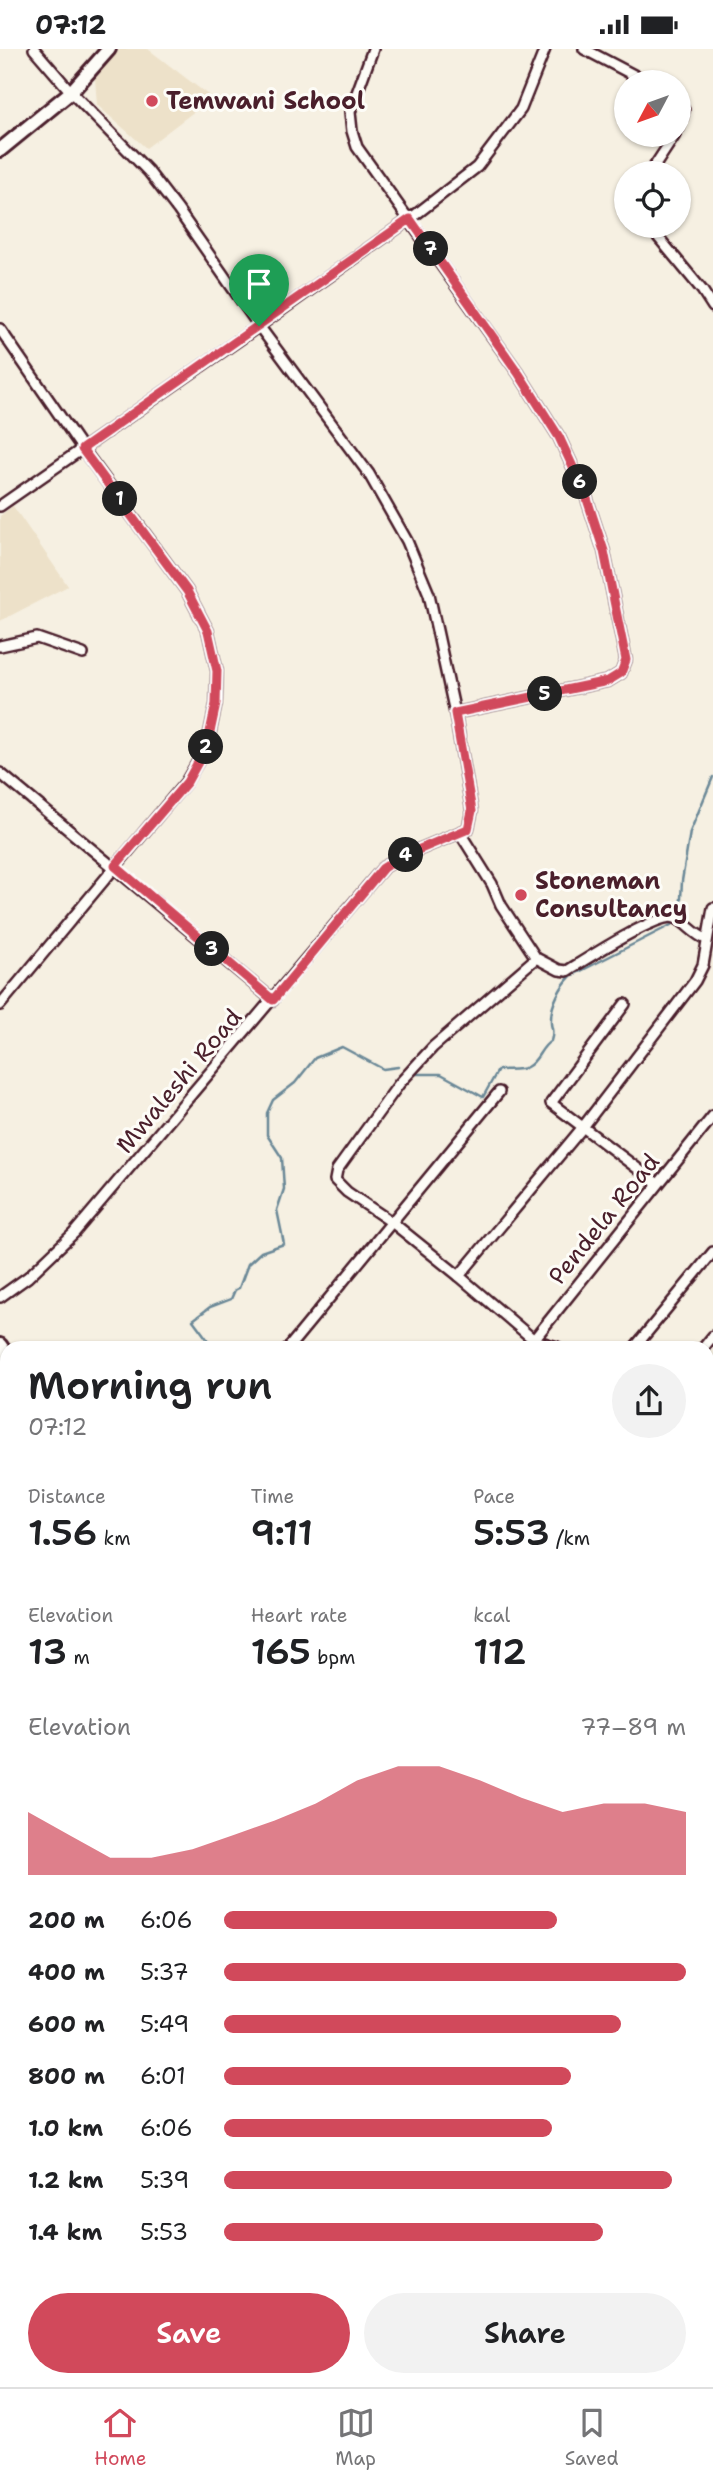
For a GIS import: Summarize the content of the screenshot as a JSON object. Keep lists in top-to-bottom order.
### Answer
{
  "streets": {
    "street": ["Mwaleshi Road", "Pendela Road"]
  },
  "places": ["Temwani School", "Stoneman Consultancy"],
  "north": "bottom left",
  "page": {
    "status": "07:12",
    "pins": [
      "7",
      "6",
      "1",
      "5",
      "2",
      "4",
      "3"
    ],
    "heading": ["Morning run", "07:12"],
    "stats": [
      ["Distance", "1.56 km"],
      ["Time", "9:11"],
      ["Pace", "5:53 /km"],
      ["Elevation", "13 m"],
      ["Heart rate", "165 bpm"],
      ["kcal", "112"]
    ],
    "chart": ["Elevation", "77–89 m"],
    "list": [
      {
        "name": "200 m",
        "note": "6:06"
      },
      {
        "name": "400 m",
        "note": "5:37"
      },
      {
        "name": "600 m",
        "note": "5:49"
      },
      {
        "name": "800 m",
        "note": "6:01"
      },
      {
        "name": "1.0 km",
        "note": "6:06"
      },
      {
        "name": "1.2 km",
        "note": "5:39"
      },
      {
        "name": "1.4 km",
        "note": "5:53"
      }
    ],
    "buttons": ["Save", "Share"],
    "tabs": ["Home", "Map", "Saved"]
  }
}
